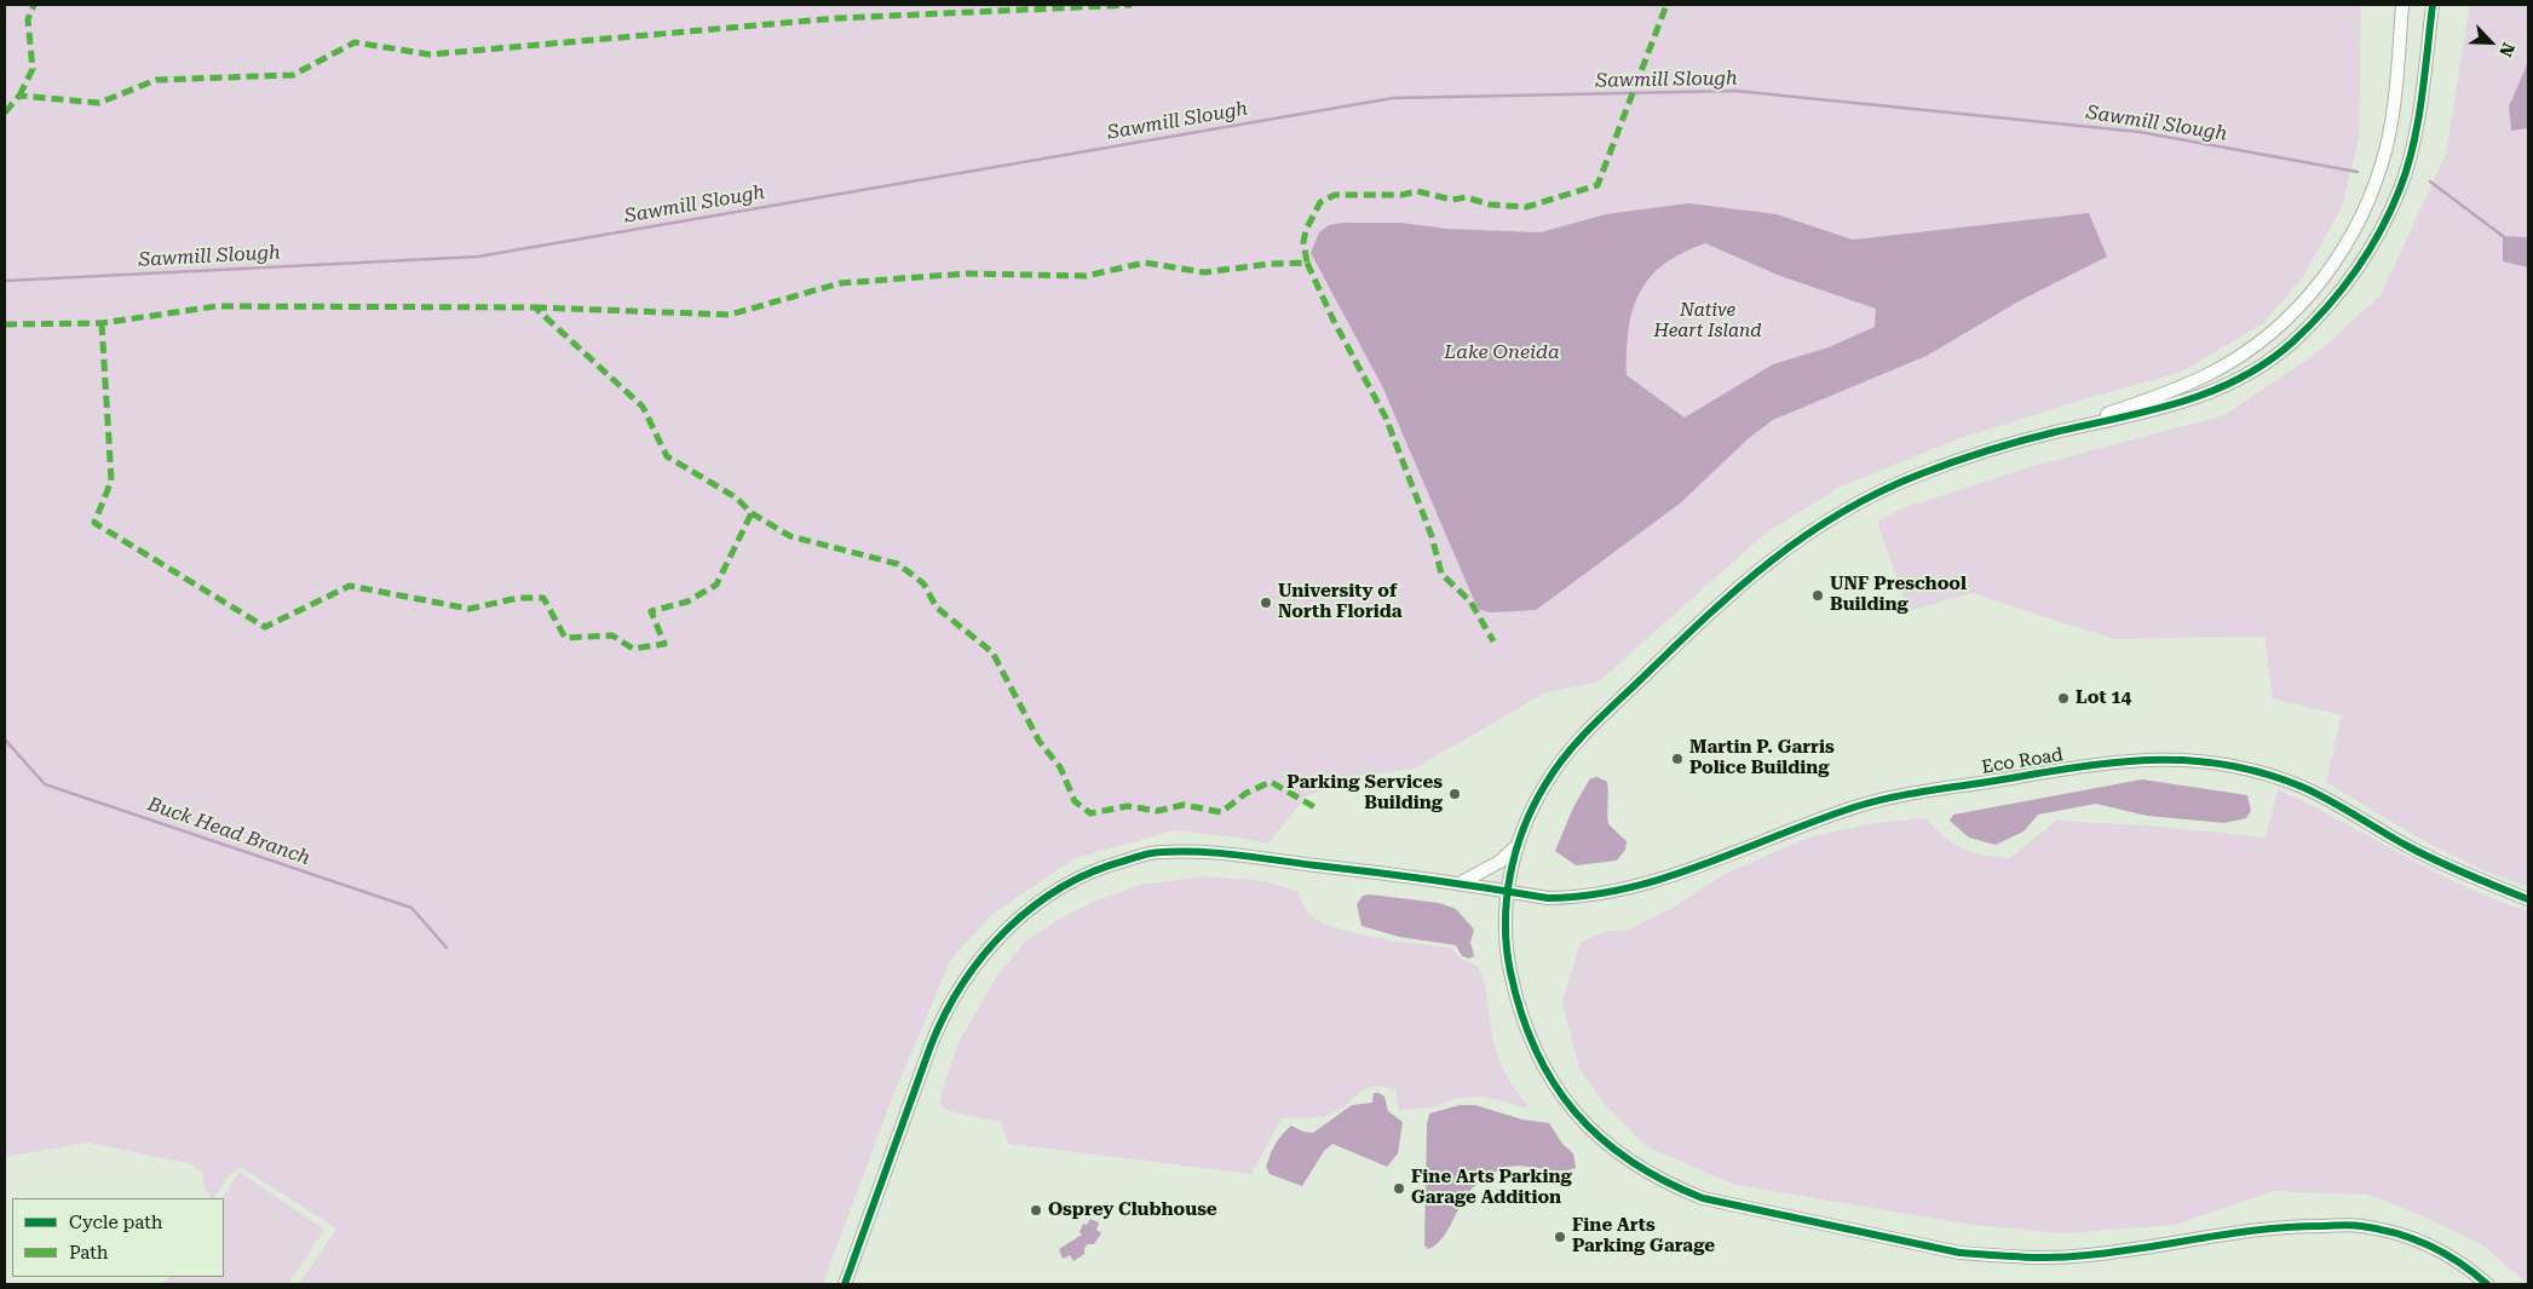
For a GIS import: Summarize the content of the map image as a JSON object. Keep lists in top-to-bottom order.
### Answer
{
  "streets": {
    "street": ["Eco Road"]
  },
  "water": ["Sawmill Slough", "Lake Oneida", "Buck Head Branch"],
  "parks": ["Native Heart Island"],
  "places": [
    "UNF Preschool Building",
    "University of North Florida",
    "Lot 14",
    "Martin P. Garris Police Building",
    "Parking Services Building",
    "Fine Arts Parking Garage Addition",
    "Osprey Clubhouse",
    "Fine Arts Parking Garage"
  ],
  "legend": ["Cycle path", "Path"],
  "north": "bottom right"
}
